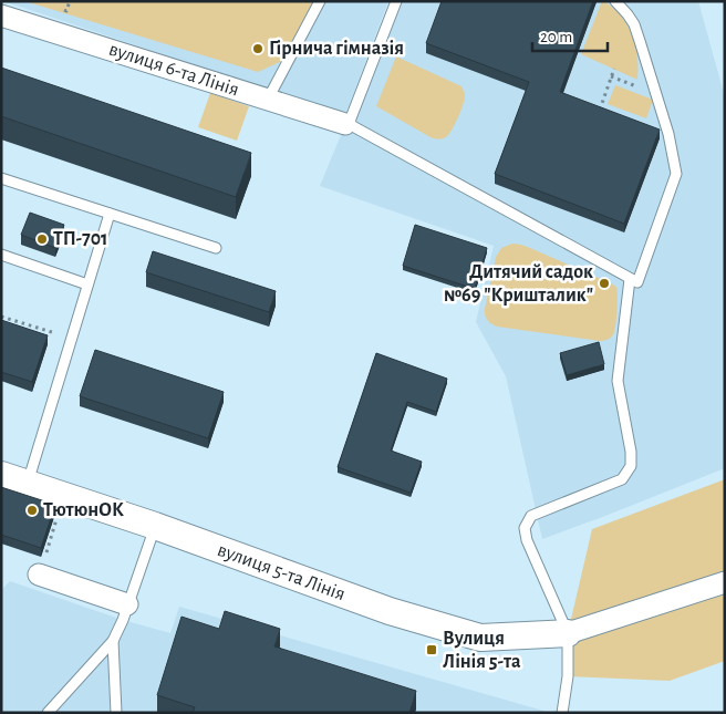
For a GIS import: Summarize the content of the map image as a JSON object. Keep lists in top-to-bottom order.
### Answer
{
  "streets": {
    "street": ["вулиця 6-та Лінія", "вулиця 5-та Лінія"]
  },
  "places": {
    "other": [
      "Гірнича гімназія",
      "ТП-701",
      "Дитячий садок №69 \"Кришталик\"",
      "ТютюнОК"
    ],
    "transit": ["Вулиця Лінія 5-та"]
  },
  "scale_bar": "20 m"
}
